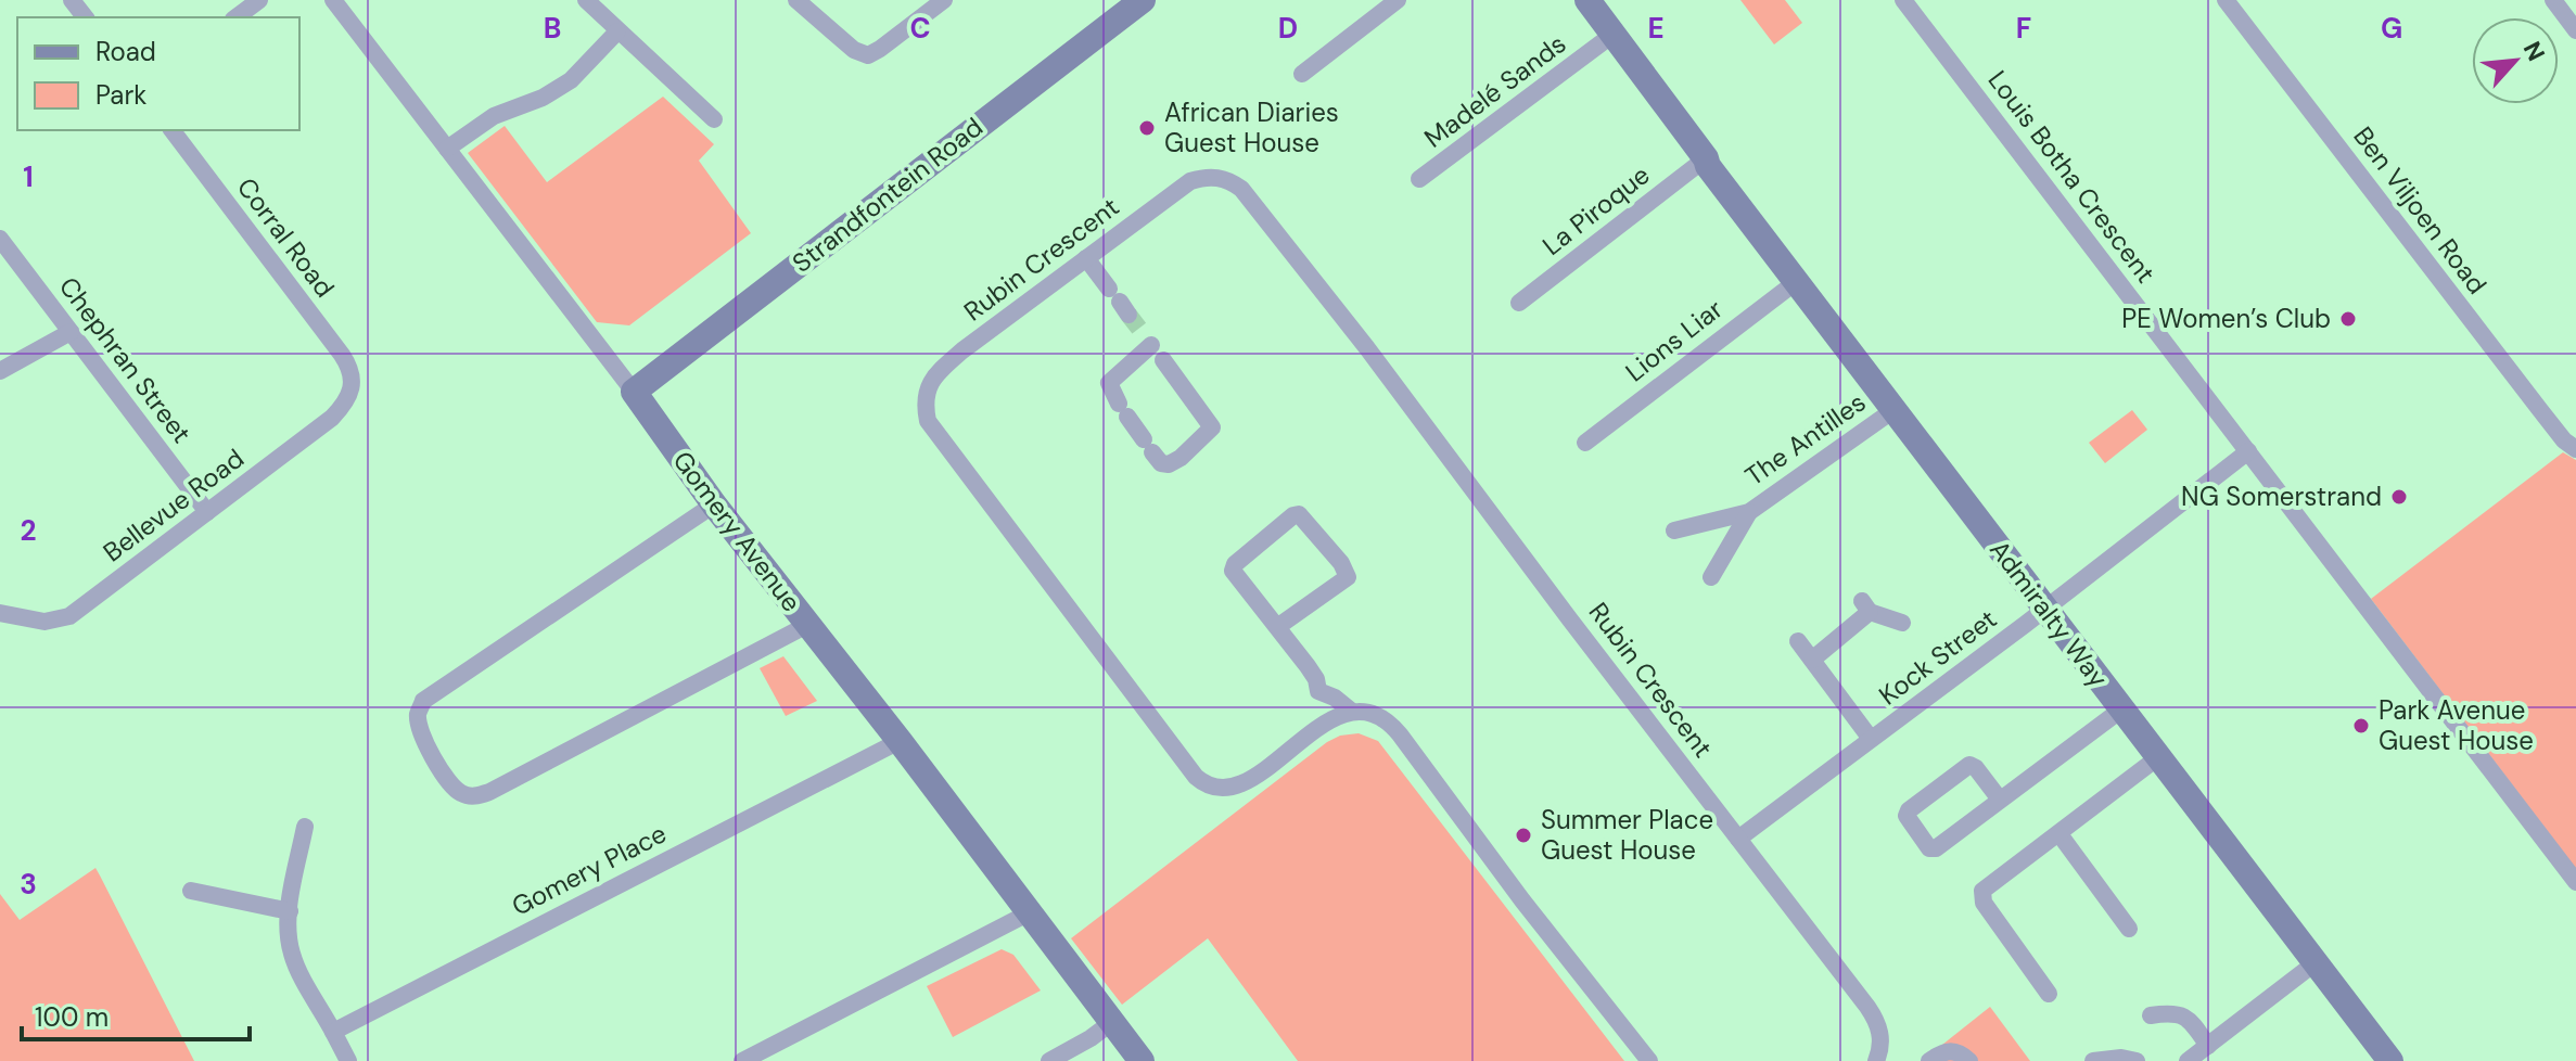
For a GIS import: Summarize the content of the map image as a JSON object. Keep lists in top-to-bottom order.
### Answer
{
  "streets": {
    "street": [
      "Madelé Sands",
      "Louis Botha Crescent",
      "Strandfontein Road",
      "La Piroque",
      "Ben Viljoen Road",
      "Corral Road",
      "Rubin Crescent",
      "Lions Liar",
      "Chephran Street",
      "The Antilles",
      "Bellevue Road",
      "Gomery Avenue",
      "Admiralty Way",
      "Kock Street",
      "Gomery Place"
    ]
  },
  "crossings": [
    ["Madelé Sands", "Admiralty Way"],
    ["Louis Botha Crescent", "Kock Street"],
    ["Strandfontein Road", "Gomery Avenue"],
    ["La Piroque", "Admiralty Way"],
    ["Corral Road", "Bellevue Road"],
    ["Rubin Crescent", "Kock Street"],
    ["Lions Liar", "Admiralty Way"],
    ["Chephran Street", "Bellevue Road"],
    ["The Antilles", "Admiralty Way"],
    ["Gomery Avenue", "Gomery Place"],
    ["Admiralty Way", "Kock Street"]
  ],
  "places": [
    "African Diaries Guest House",
    "PE Women’s Club",
    "NG Somerstrand",
    "Park Avenue Guest House",
    "Summer Place Guest House"
  ],
  "legend": ["Road", "Park"],
  "scale_bar": "100 m",
  "north": "top right",
  "grid": {
    "columns": [
      "B",
      "C",
      "D",
      "E",
      "F",
      "G"
    ],
    "rows": ["1", "2", "3"]
  }
}
